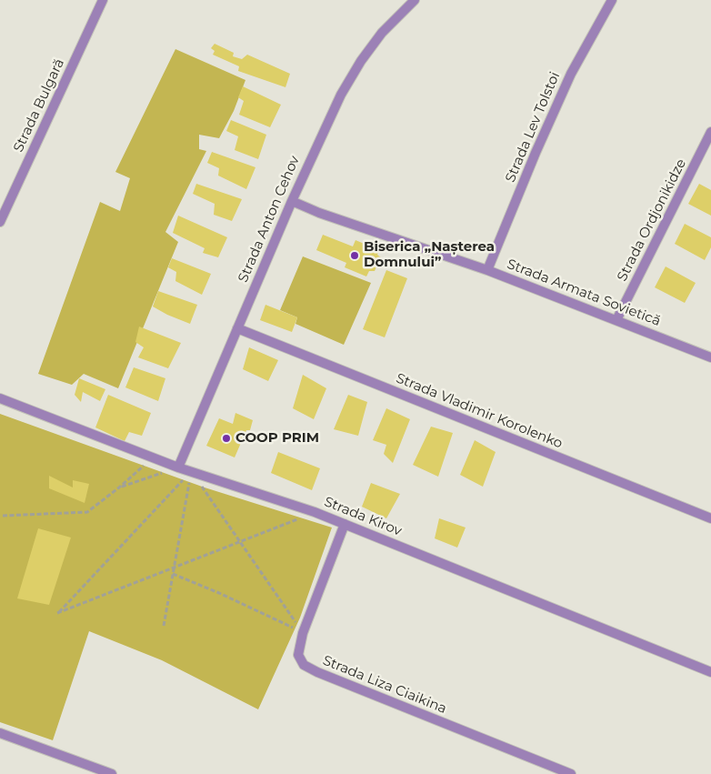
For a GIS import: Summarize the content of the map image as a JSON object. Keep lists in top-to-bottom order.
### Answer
{
  "streets": {
    "street": [
      "Strada Bulgară",
      "Strada Lev Tolstoi",
      "Strada Anton Cehov",
      "Strada Ordjonikidze",
      "Strada Armata Sovietică",
      "Strada Vladimir Korolenko",
      "Strada Kirov",
      "Strada Liza Ciaikina"
    ]
  },
  "crossings": [
    ["Strada Lev Tolstoi", "Strada Armata Sovietică"],
    ["Strada Anton Cehov", "Strada Armata Sovietică"],
    ["Strada Anton Cehov", "Strada Vladimir Korolenko"],
    ["Strada Anton Cehov", "Strada Kirov"],
    ["Strada Ordjonikidze", "Strada Armata Sovietică"],
    ["Strada Kirov", "Strada Liza Ciaikina"]
  ],
  "places": ["Biserica „Nașterea Domnului”", "COOP PRIM"]
}
